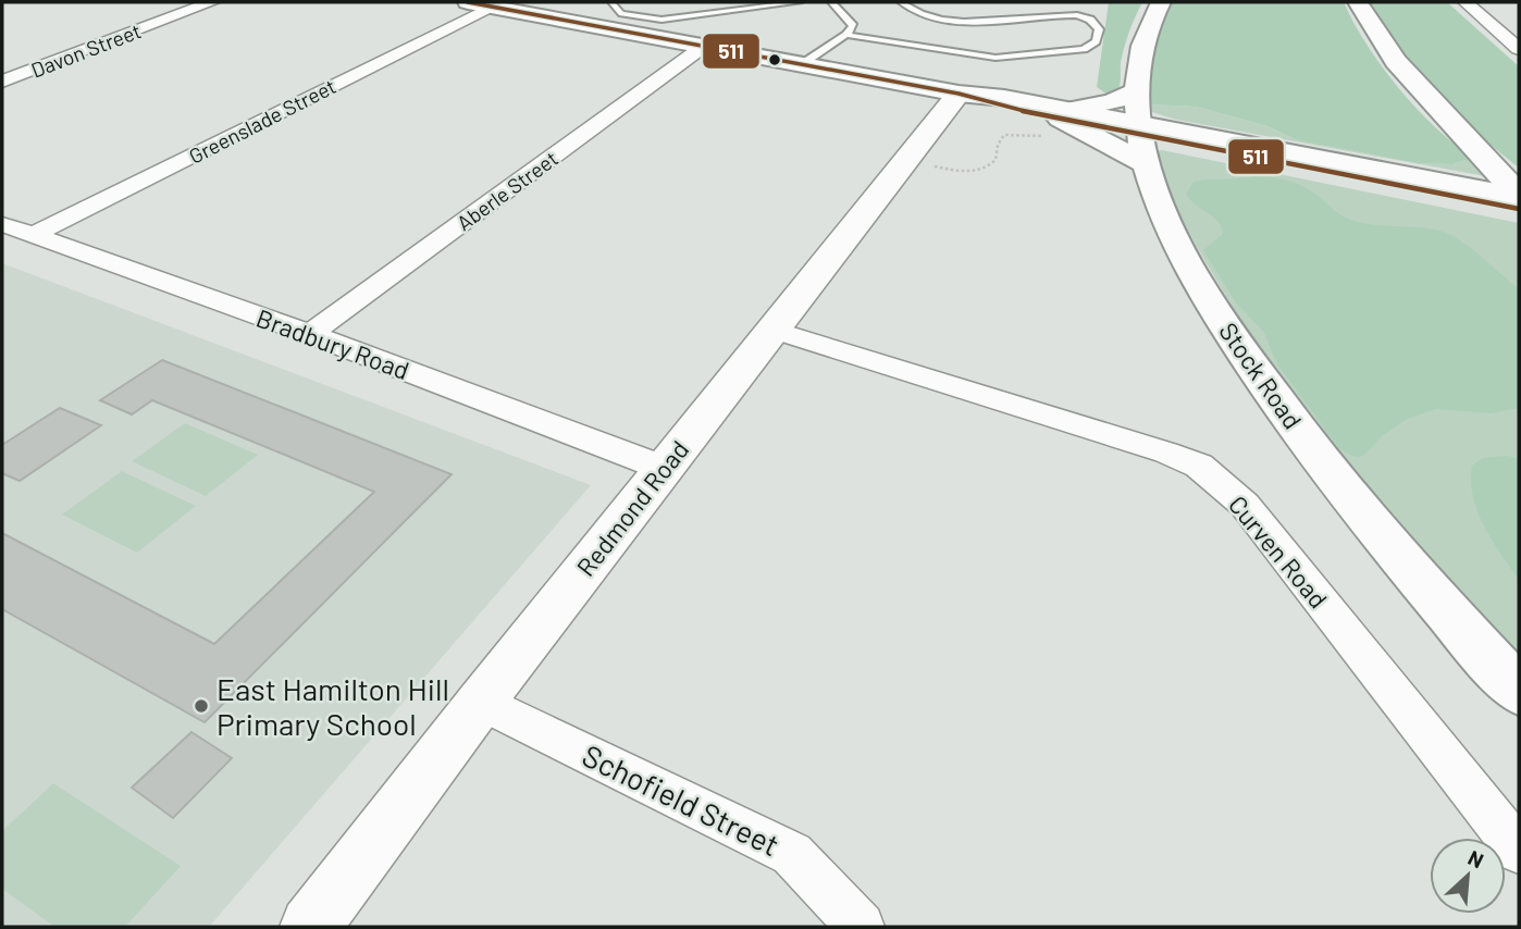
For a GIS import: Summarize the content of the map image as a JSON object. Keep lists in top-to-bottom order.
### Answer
{
  "streets": {
    "main road": ["Stock Road"],
    "street": [
      "Davon Street",
      "Greenslade Street",
      "Aberle Street",
      "Bradbury Road",
      "Redmond Road",
      "Curven Road",
      "Schofield Street"
    ]
  },
  "crossings": [
    ["Greenslade Street", "Bradbury Road"],
    ["Aberle Street", "Bradbury Road"],
    ["Bradbury Road", "Redmond Road"],
    ["Redmond Road", "Curven Road"],
    ["Redmond Road", "Schofield Street"]
  ],
  "places": ["East Hamilton Hill Primary School"],
  "lines": ["transit line 511"],
  "north": "top right"
}
